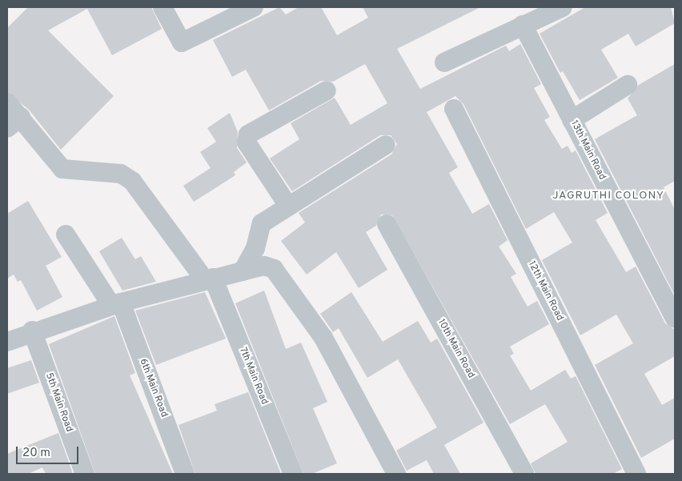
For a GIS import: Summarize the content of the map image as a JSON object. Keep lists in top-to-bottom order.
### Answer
{
  "streets": {
    "street": [
      "13th Main Road",
      "12th Main Road",
      "10th Main Road",
      "7th Main Road",
      "6th Main Road",
      "5th Main Road"
    ]
  },
  "districts": ["JAGRUTHI COLONY"],
  "scale_bar": "20 m"
}
